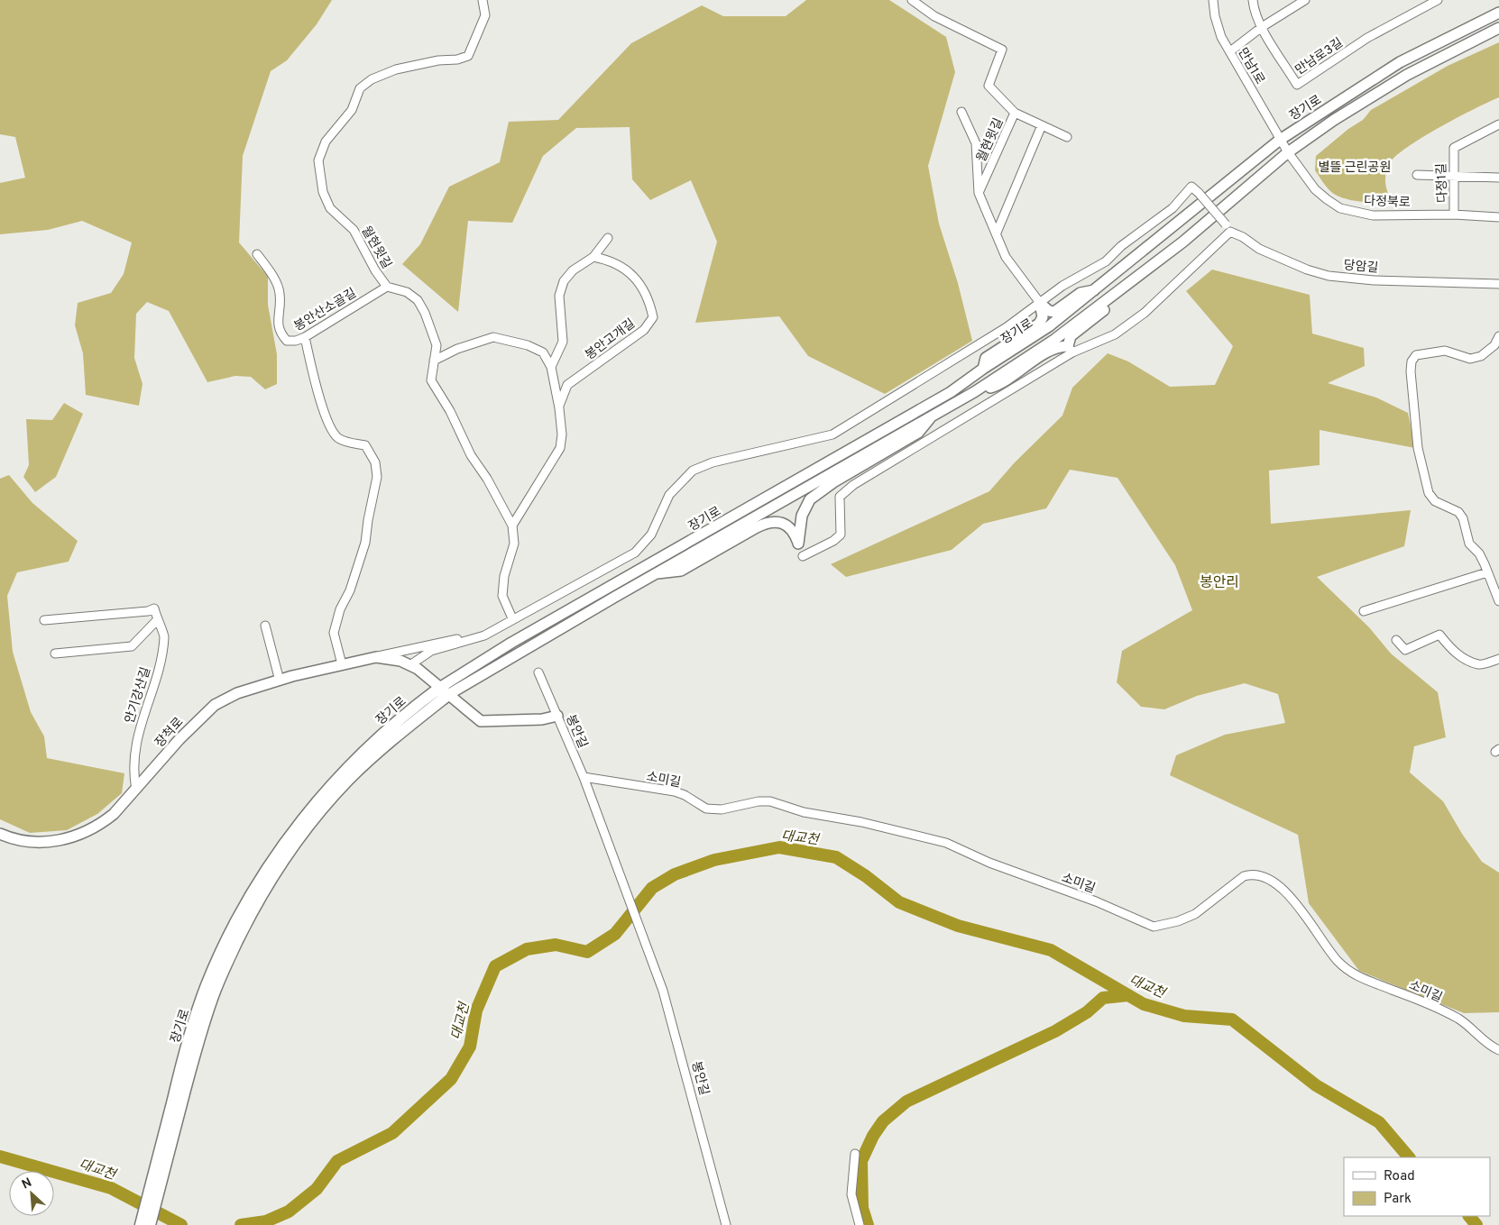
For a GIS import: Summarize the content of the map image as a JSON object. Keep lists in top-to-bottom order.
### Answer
{
  "streets": {
    "highway": ["장기로"],
    "main road": ["장척로"],
    "street": [
      "만남로3길",
      "만남1로",
      "월현윗길",
      "다정1길",
      "다정북로",
      "당암길",
      "봉안산소골길",
      "봉안고개길",
      "안기강산길",
      "봉안길",
      "소미길"
    ]
  },
  "crossings": [
    ["만남1로", "장기로"],
    ["만남1로", "다정북로"],
    ["장기로", "다정북로"],
    ["월현윗길", "봉안산소골길"],
    ["월현윗길", "봉안고개길"],
    ["다정1길", "다정북로"],
    ["안기강산길", "장척로"],
    ["봉안길", "소미길"]
  ],
  "districts": ["봉안리"],
  "water": ["대교천"],
  "parks": ["별뜰 근린공원"],
  "legend": ["Road", "Park"],
  "north": "top left"
}
